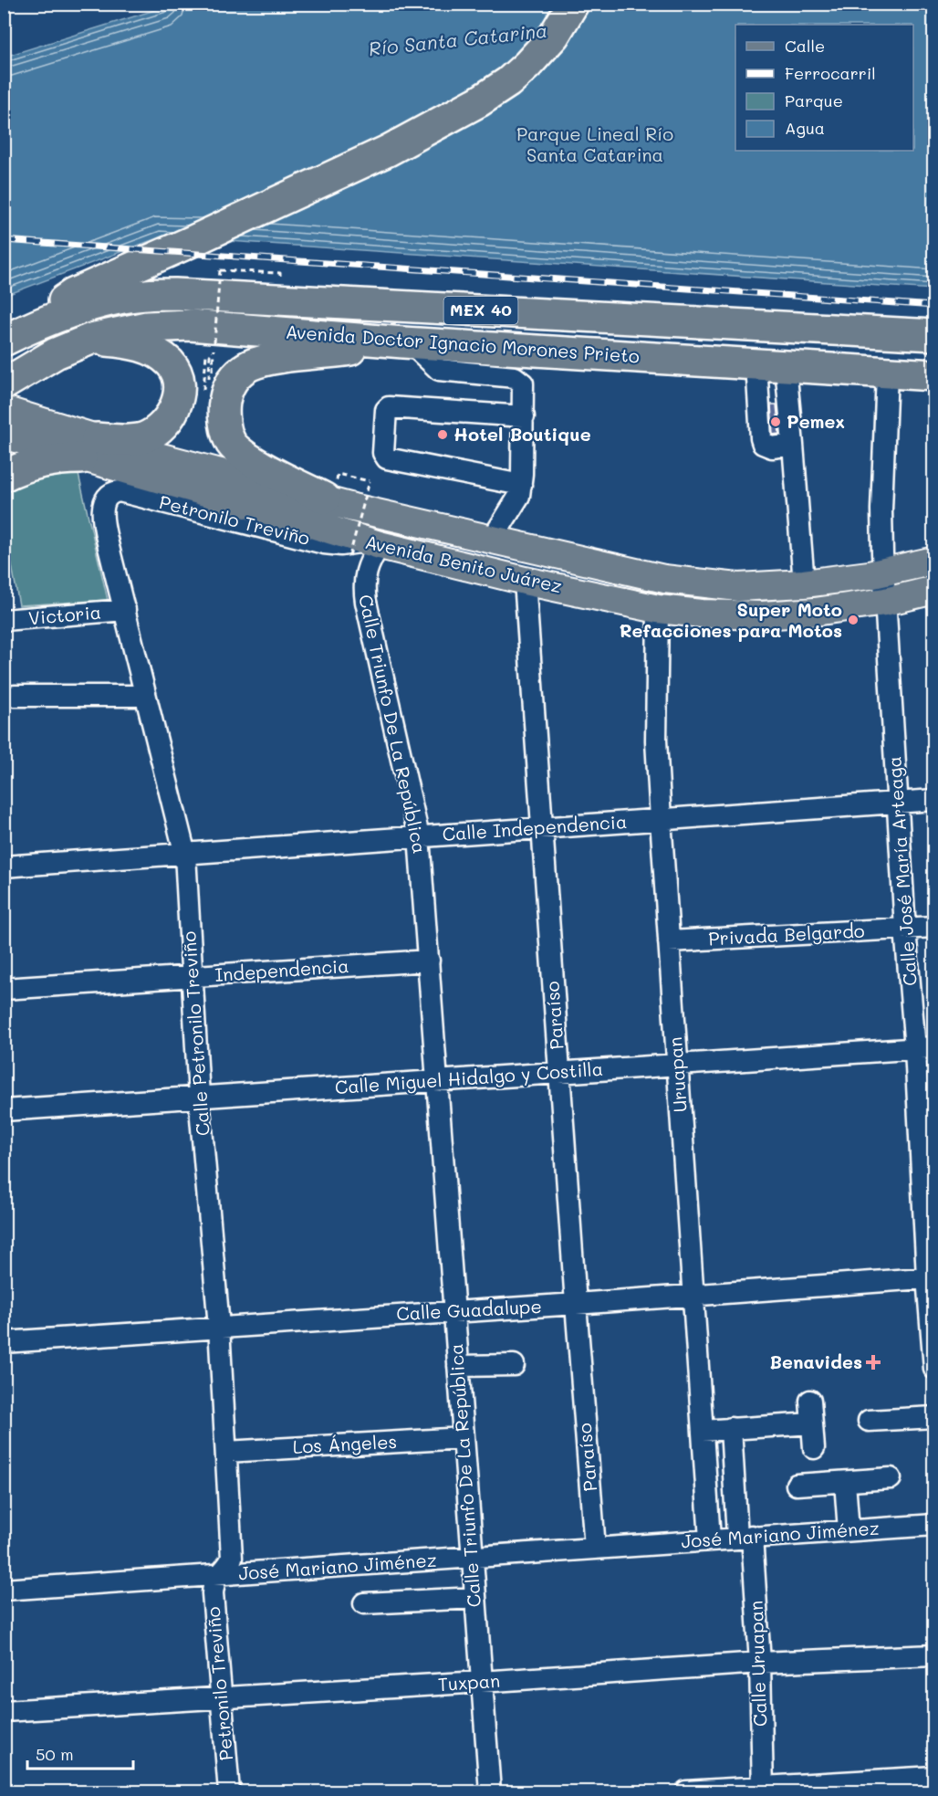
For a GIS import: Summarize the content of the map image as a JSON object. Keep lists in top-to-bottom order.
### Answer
{
  "streets": {
    "highway": ["MEX 40", "Avenida Doctor Ignacio Morones Prieto"],
    "main road": ["Avenida Benito Juárez"],
    "street": [
      "Petronilo Treviño",
      "Victoria",
      "Calle Triunfo De La República",
      "Calle Independencia",
      "Calle José María Arteaga",
      "Privada Belgardo",
      "Independencia",
      "Paraíso",
      "Calle Petronilo Treviño",
      "Uruapan",
      "Calle Miguel Hidalgo y Costilla",
      "Calle Guadalupe",
      "Los Ángeles",
      "José Mariano Jiménez",
      "Calle Uruapan",
      "Tuxpan"
    ]
  },
  "crossings": [
    ["Avenida Doctor Ignacio Morones Prieto", "Calle José María Arteaga"],
    ["Petronilo Treviño", "Avenida Benito Juárez"],
    ["Petronilo Treviño", "Calle Triunfo De La República"],
    ["Petronilo Treviño", "Calle Petronilo Treviño"],
    ["Petronilo Treviño", "José Mariano Jiménez"],
    ["Petronilo Treviño", "Tuxpan"],
    ["Avenida Benito Juárez", "Calle Triunfo De La República"],
    ["Avenida Benito Juárez", "Calle José María Arteaga"],
    ["Avenida Benito Juárez", "Paraíso"],
    ["Avenida Benito Juárez", "Uruapan"],
    ["Victoria", "Calle Petronilo Treviño"],
    ["Calle Triunfo De La República", "Calle Independencia"],
    ["Calle Triunfo De La República", "Independencia"],
    ["Calle Triunfo De La República", "Calle Miguel Hidalgo y Costilla"],
    ["Calle Triunfo De La República", "Calle Guadalupe"],
    ["Calle Triunfo De La República", "Los Ángeles"],
    ["Calle Triunfo De La República", "José Mariano Jiménez"],
    ["Calle Triunfo De La República", "Tuxpan"],
    ["Calle Independencia", "Calle José María Arteaga"],
    ["Calle Independencia", "Paraíso"],
    ["Calle Independencia", "Calle Petronilo Treviño"],
    ["Calle Independencia", "Uruapan"],
    ["Calle José María Arteaga", "Privada Belgardo"],
    ["Calle José María Arteaga", "Calle Miguel Hidalgo y Costilla"],
    ["Calle José María Arteaga", "Calle Guadalupe"],
    ["Privada Belgardo", "Uruapan"],
    ["Independencia", "Calle Petronilo Treviño"],
    ["Paraíso", "Calle Miguel Hidalgo y Costilla"],
    ["Paraíso", "Calle Guadalupe"],
    ["Paraíso", "José Mariano Jiménez"],
    ["Calle Petronilo Treviño", "Calle Miguel Hidalgo y Costilla"],
    ["Calle Petronilo Treviño", "Calle Guadalupe"],
    ["Calle Petronilo Treviño", "Los Ángeles"],
    ["Calle Petronilo Treviño", "José Mariano Jiménez"],
    ["Uruapan", "Calle Miguel Hidalgo y Costilla"],
    ["Uruapan", "Calle Guadalupe"],
    ["Uruapan", "José Mariano Jiménez"],
    ["José Mariano Jiménez", "Calle Uruapan"],
    ["Calle Uruapan", "Tuxpan"]
  ],
  "water": ["Río Santa Catarina"],
  "parks": ["Parque Lineal Río Santa Catarina"],
  "places": {
    "other": ["Pemex", "Hotel Boutique", "Super Moto Refacciones para Motos"],
    "health": ["Benavides"]
  },
  "legend": [
    "Calle",
    "Ferrocarril",
    "Parque",
    "Agua"
  ],
  "scale_bar": "50 m"
}
